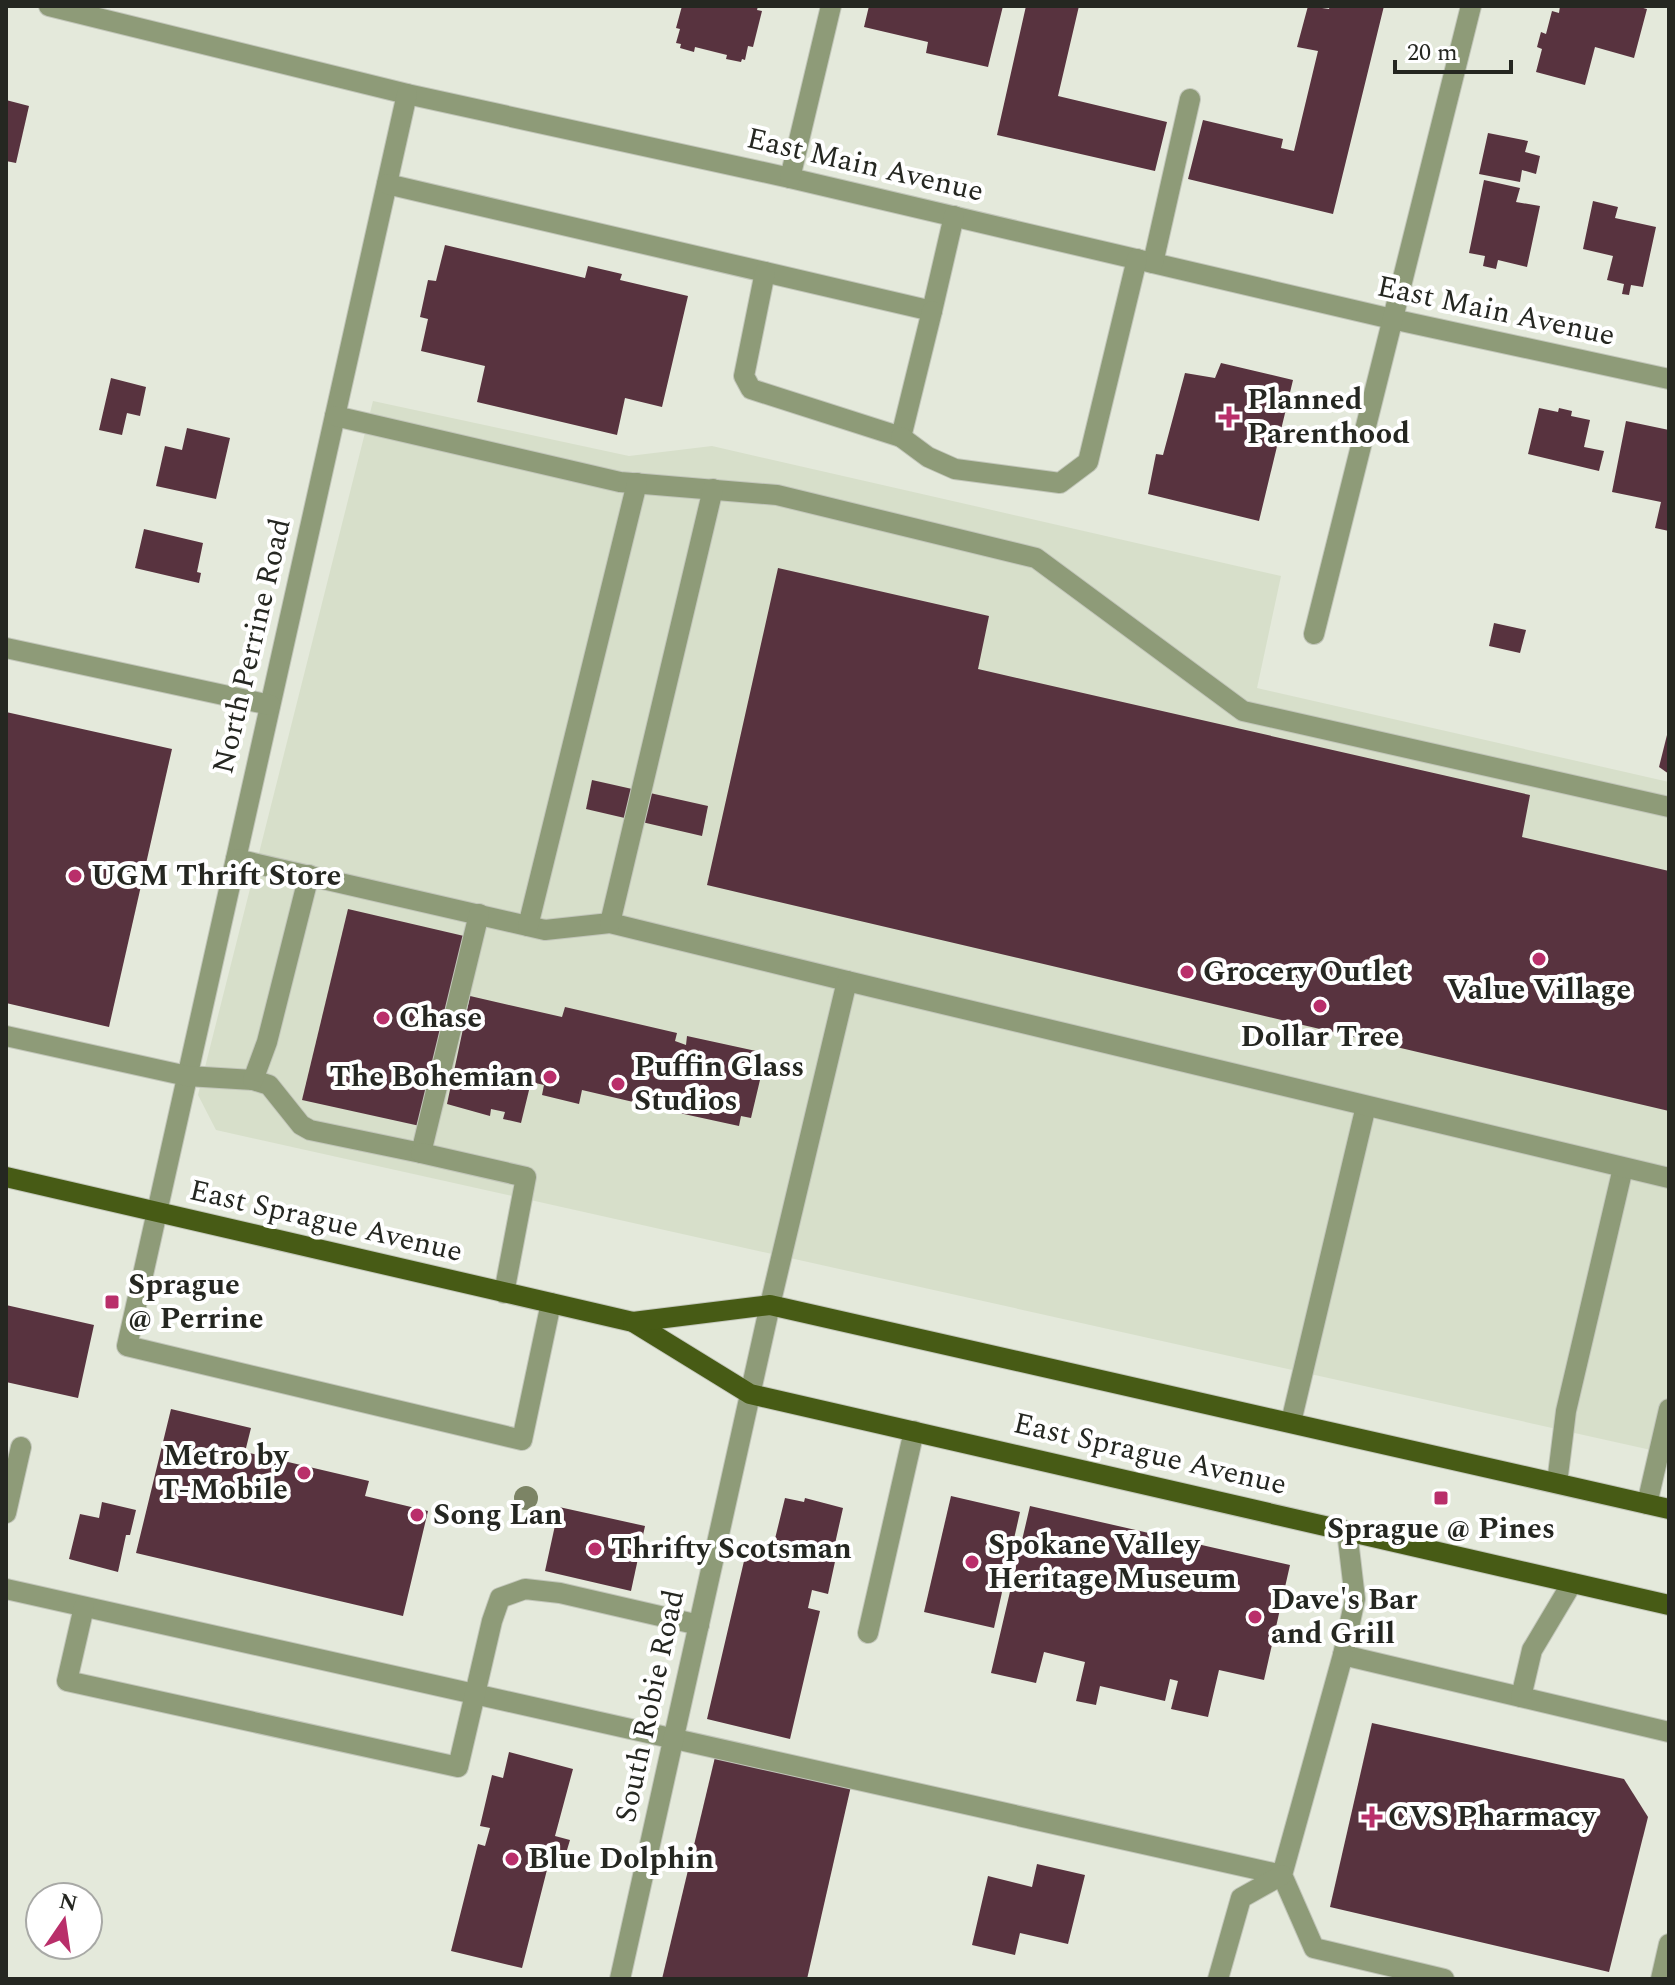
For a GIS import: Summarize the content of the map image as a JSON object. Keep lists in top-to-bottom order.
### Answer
{
  "streets": {
    "main road": ["East Sprague Avenue"],
    "street": ["East Main Avenue", "North Perrine Road", "South Robie Road"]
  },
  "crossings": [
    ["East Main Avenue", "North Perrine Road"],
    ["North Perrine Road", "East Sprague Avenue"],
    ["East Sprague Avenue", "South Robie Road"]
  ],
  "places": {
    "health": ["Planned Parenthood", "CVS Pharmacy"],
    "other": [
      "UGM Thrift Store",
      "Value Village",
      "Grocery Outlet",
      "Dollar Tree",
      "Chase",
      "The Bohemian",
      "Puffin Glass Studios",
      "Metro by T-Mobile",
      "Song Lan",
      "Thrifty Scotsman",
      "Spokane Valley Heritage Museum",
      "Dave's Bar and Grill",
      "Blue Dolphin"
    ],
    "transit": ["Sprague @ Perrine", "Sprague @ Pines"]
  },
  "scale_bar": "20 m",
  "north": "top"
}
